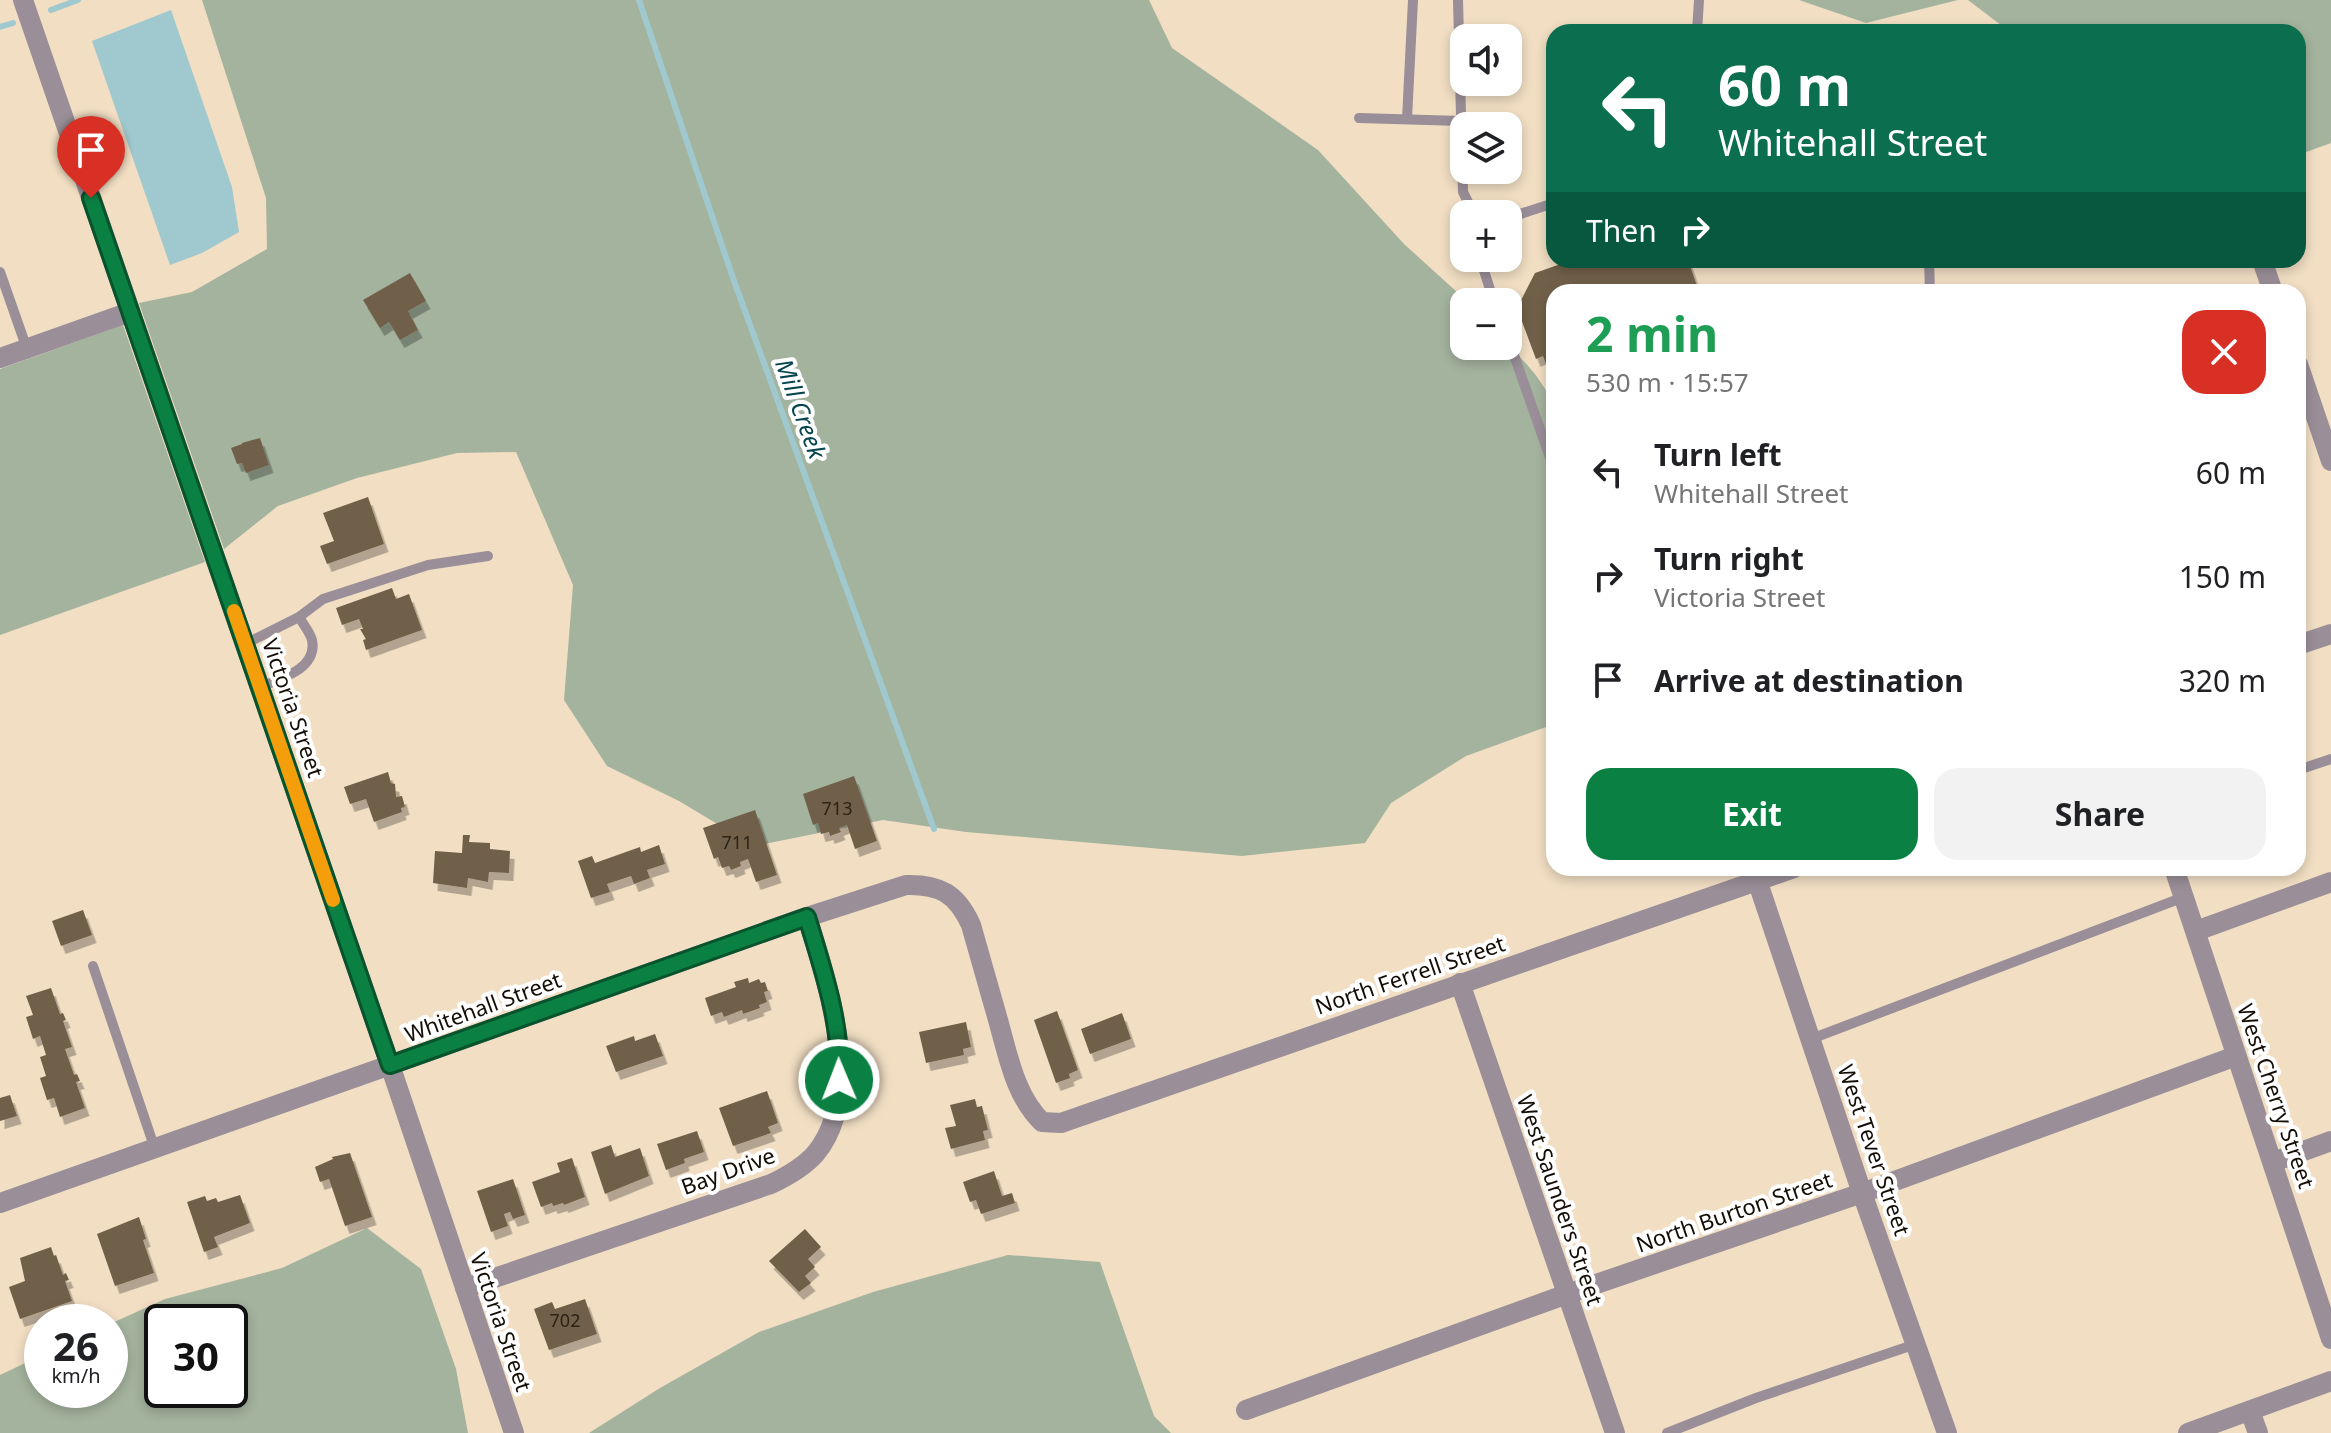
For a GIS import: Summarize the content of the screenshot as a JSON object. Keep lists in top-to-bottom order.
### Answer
{
  "streets": {
    "street": [
      "Victoria Street",
      "North Ferrell Street",
      "Whitehall Street",
      "West Cherry Street",
      "West Tever Street",
      "Bay Drive",
      "West Saunders Street",
      "North Burton Street"
    ]
  },
  "crossings": [
    ["Victoria Street", "Whitehall Street"],
    ["Victoria Street", "Bay Drive"],
    ["North Ferrell Street", "Whitehall Street"],
    ["North Ferrell Street", "West Saunders Street"],
    ["Whitehall Street", "Bay Drive"],
    ["West Cherry Street", "North Burton Street"],
    ["West Tever Street", "North Burton Street"],
    ["West Saunders Street", "North Burton Street"]
  ],
  "water": ["Mill Creek"],
  "house_numbers": ["713", "711", "702"],
  "page": {
    "map_buttons": ["+", "−"],
    "turn": ["60 m", "Whitehall Street"],
    "then": "Then",
    "heading": ["2 min", "530 m · 15:57"],
    "list": [
      {
        "name": "Turn left",
        "note": "Whitehall Street",
        "value": "60 m"
      },
      {
        "name": "Turn right",
        "note": "Victoria Street",
        "value": "150 m"
      },
      {
        "name": "Arrive at destination",
        "value": "320 m"
      }
    ],
    "buttons": ["Exit", "Share"],
    "speed": "26 km/h",
    "limit": "30"
  }
}
